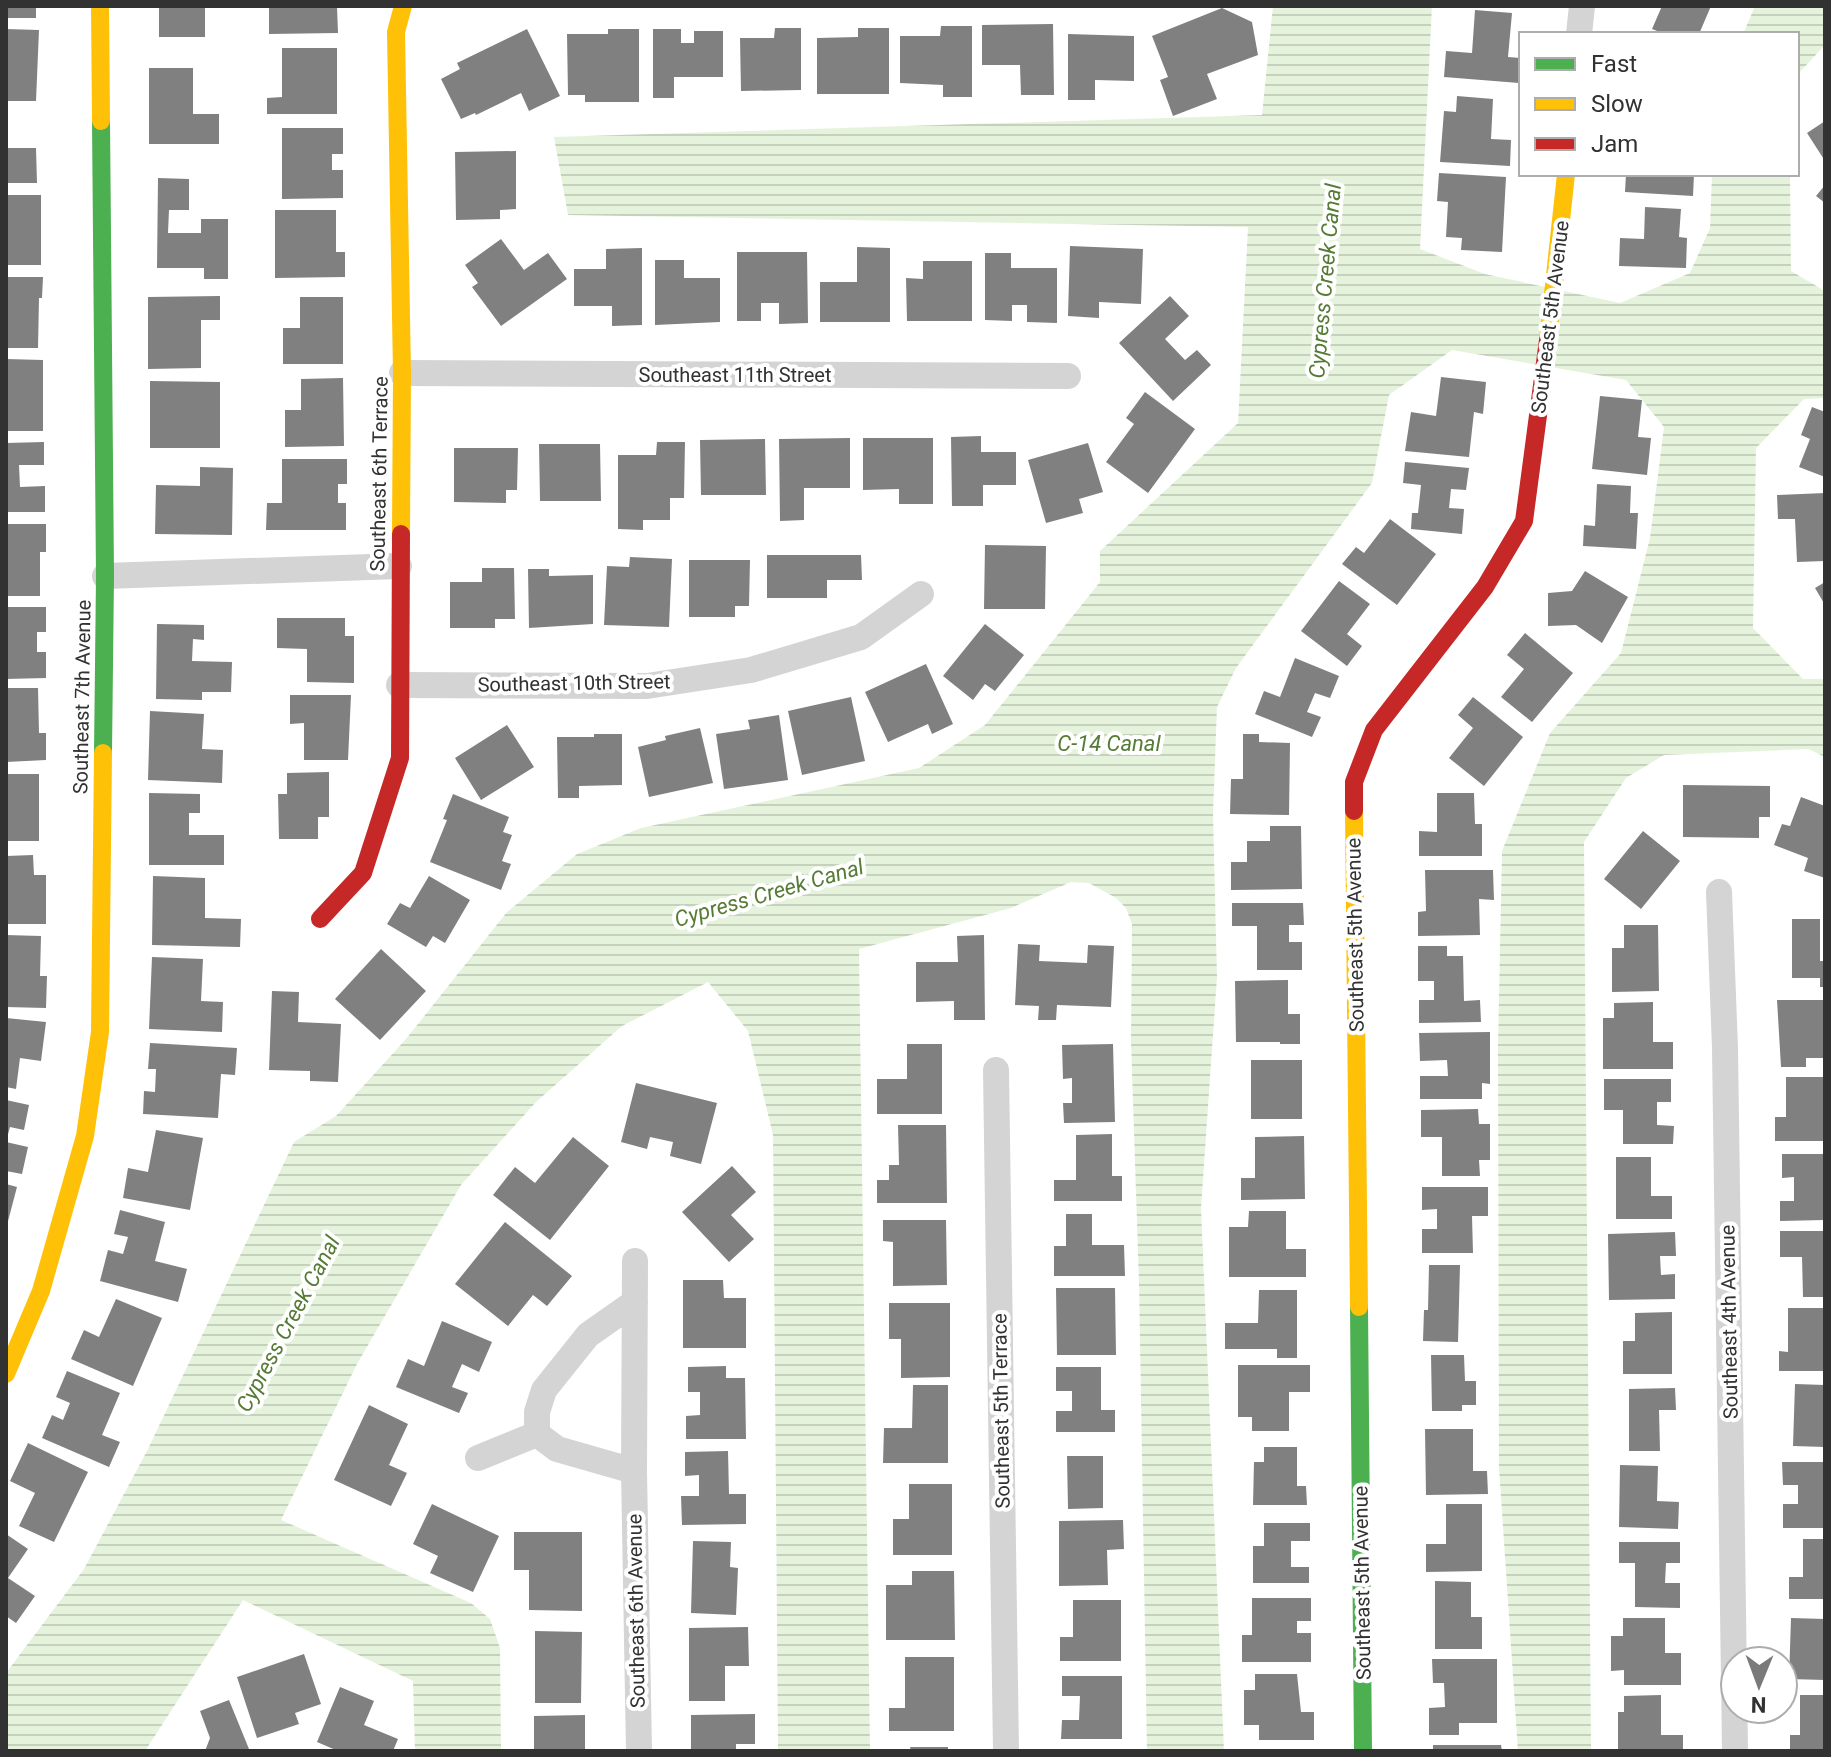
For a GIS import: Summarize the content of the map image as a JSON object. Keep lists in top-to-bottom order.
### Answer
{
  "streets": {
    "street": [
      "Southeast 5th Avenue",
      "Southeast 11th Street",
      "Southeast 6th Terrace",
      "Southeast 10th Street",
      "Southeast 7th Avenue",
      "Southeast 4th Avenue",
      "Southeast 5th Terrace",
      "Southeast 6th Avenue"
    ]
  },
  "crossings": [
    ["Southeast 11th Street", "Southeast 6th Terrace"],
    ["Southeast 6th Terrace", "Southeast 10th Street"]
  ],
  "water": ["Cypress Creek Canal", "C-14 Canal"],
  "legend": ["Fast", "Slow", "Jam"],
  "north": "bottom"
}
